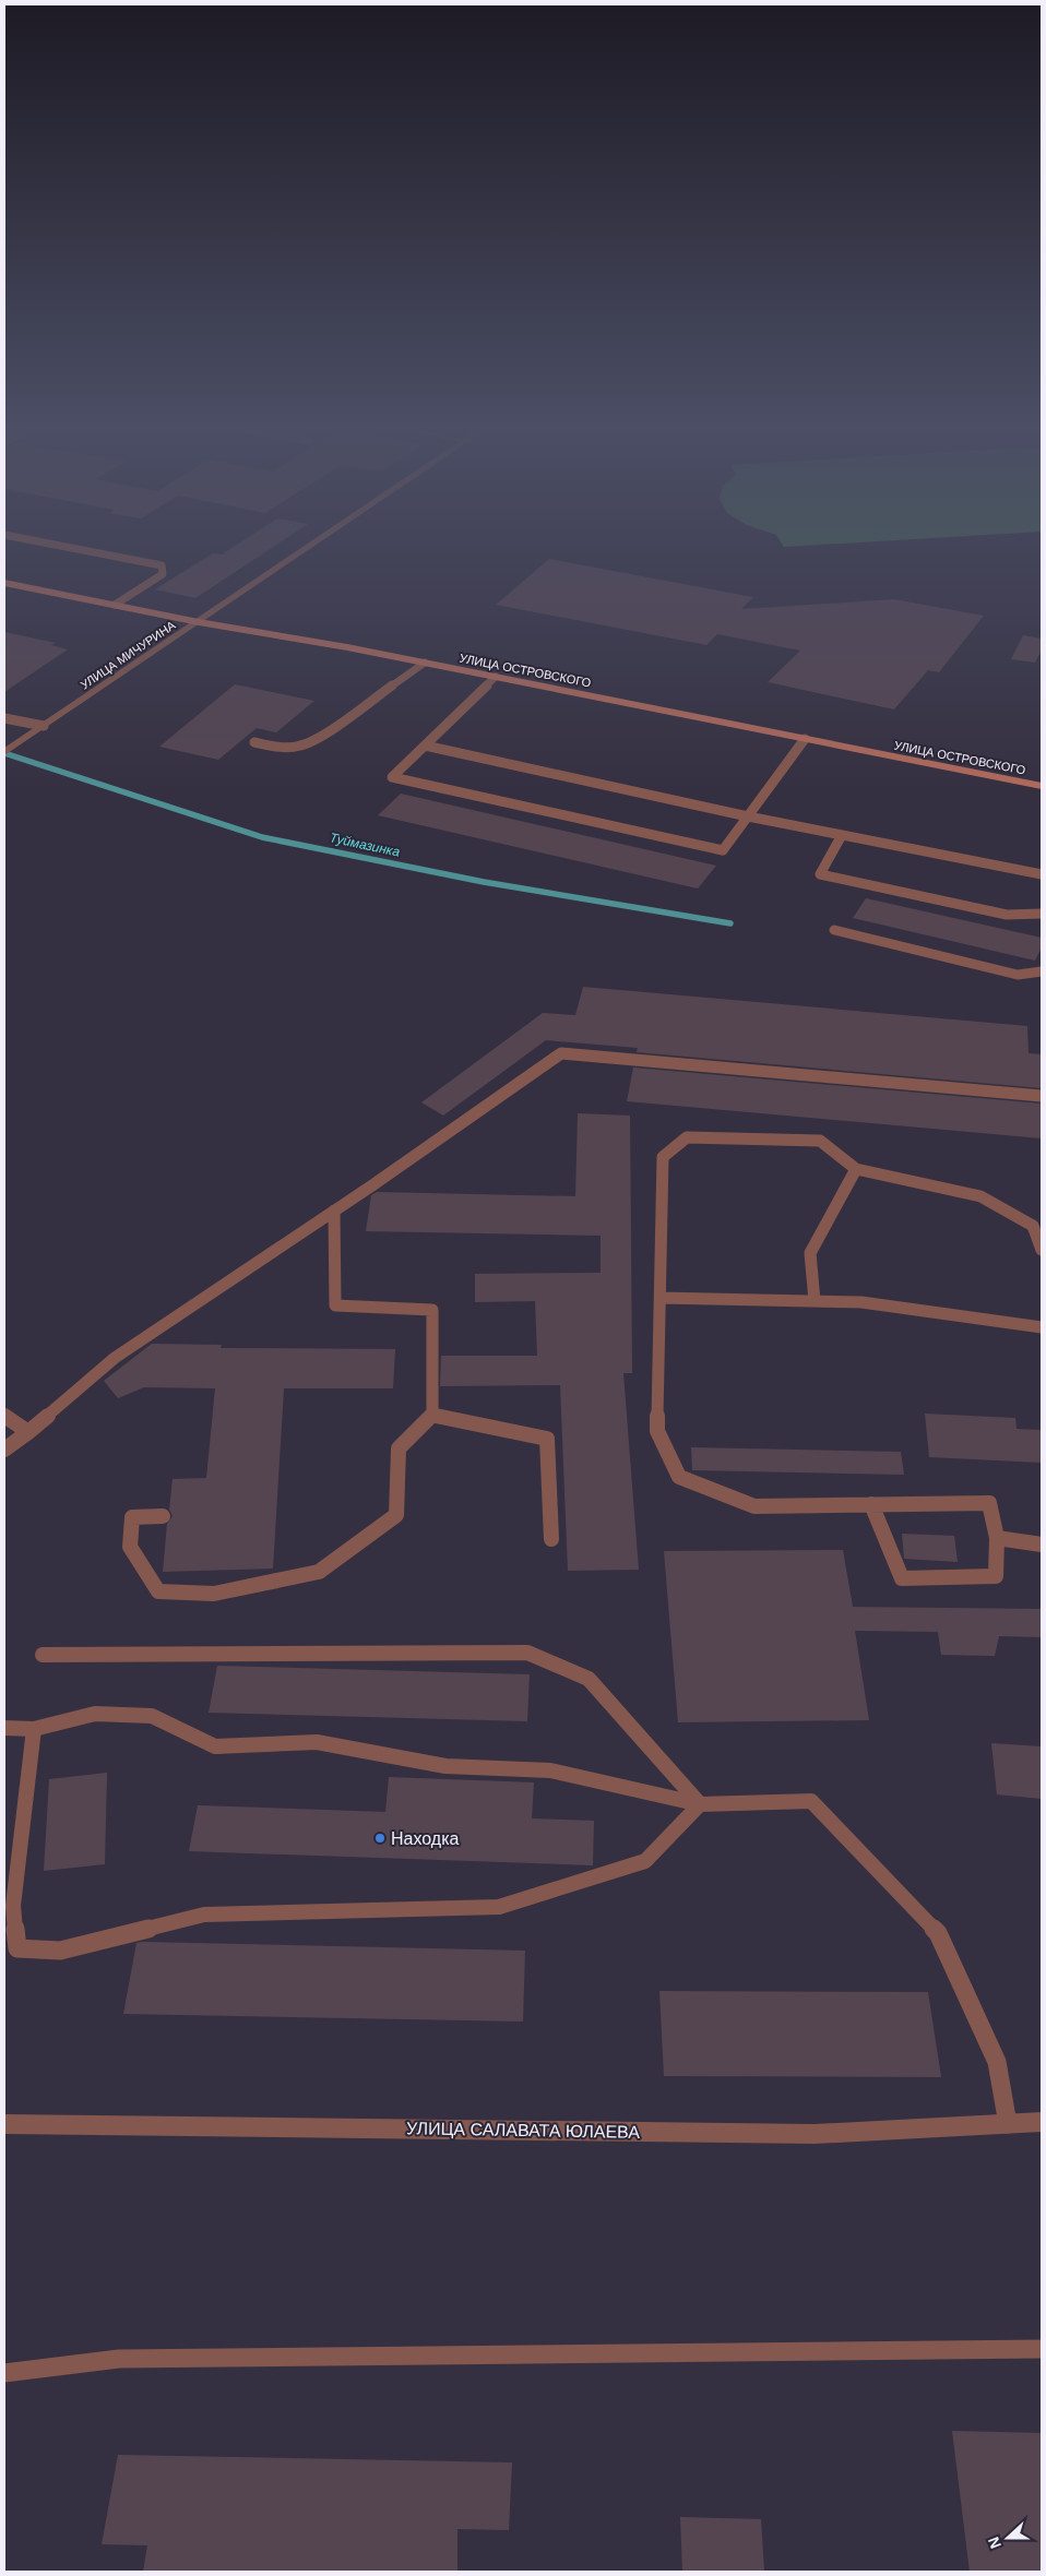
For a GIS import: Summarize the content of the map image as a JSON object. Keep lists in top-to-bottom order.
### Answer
{
  "streets": {
    "main road": ["УЛИЦА ОСТРОВСКОГО"],
    "street": ["УЛИЦА МИЧУРИНА", "УЛИЦА САЛАВАТА ЮЛАЕВА"]
  },
  "crossings": [
    ["УЛИЦА МИЧУРИНА", "УЛИЦА ОСТРОВСКОГО"]
  ],
  "water": ["Туймазинка"],
  "places": ["Находка"],
  "north": "left"
}
